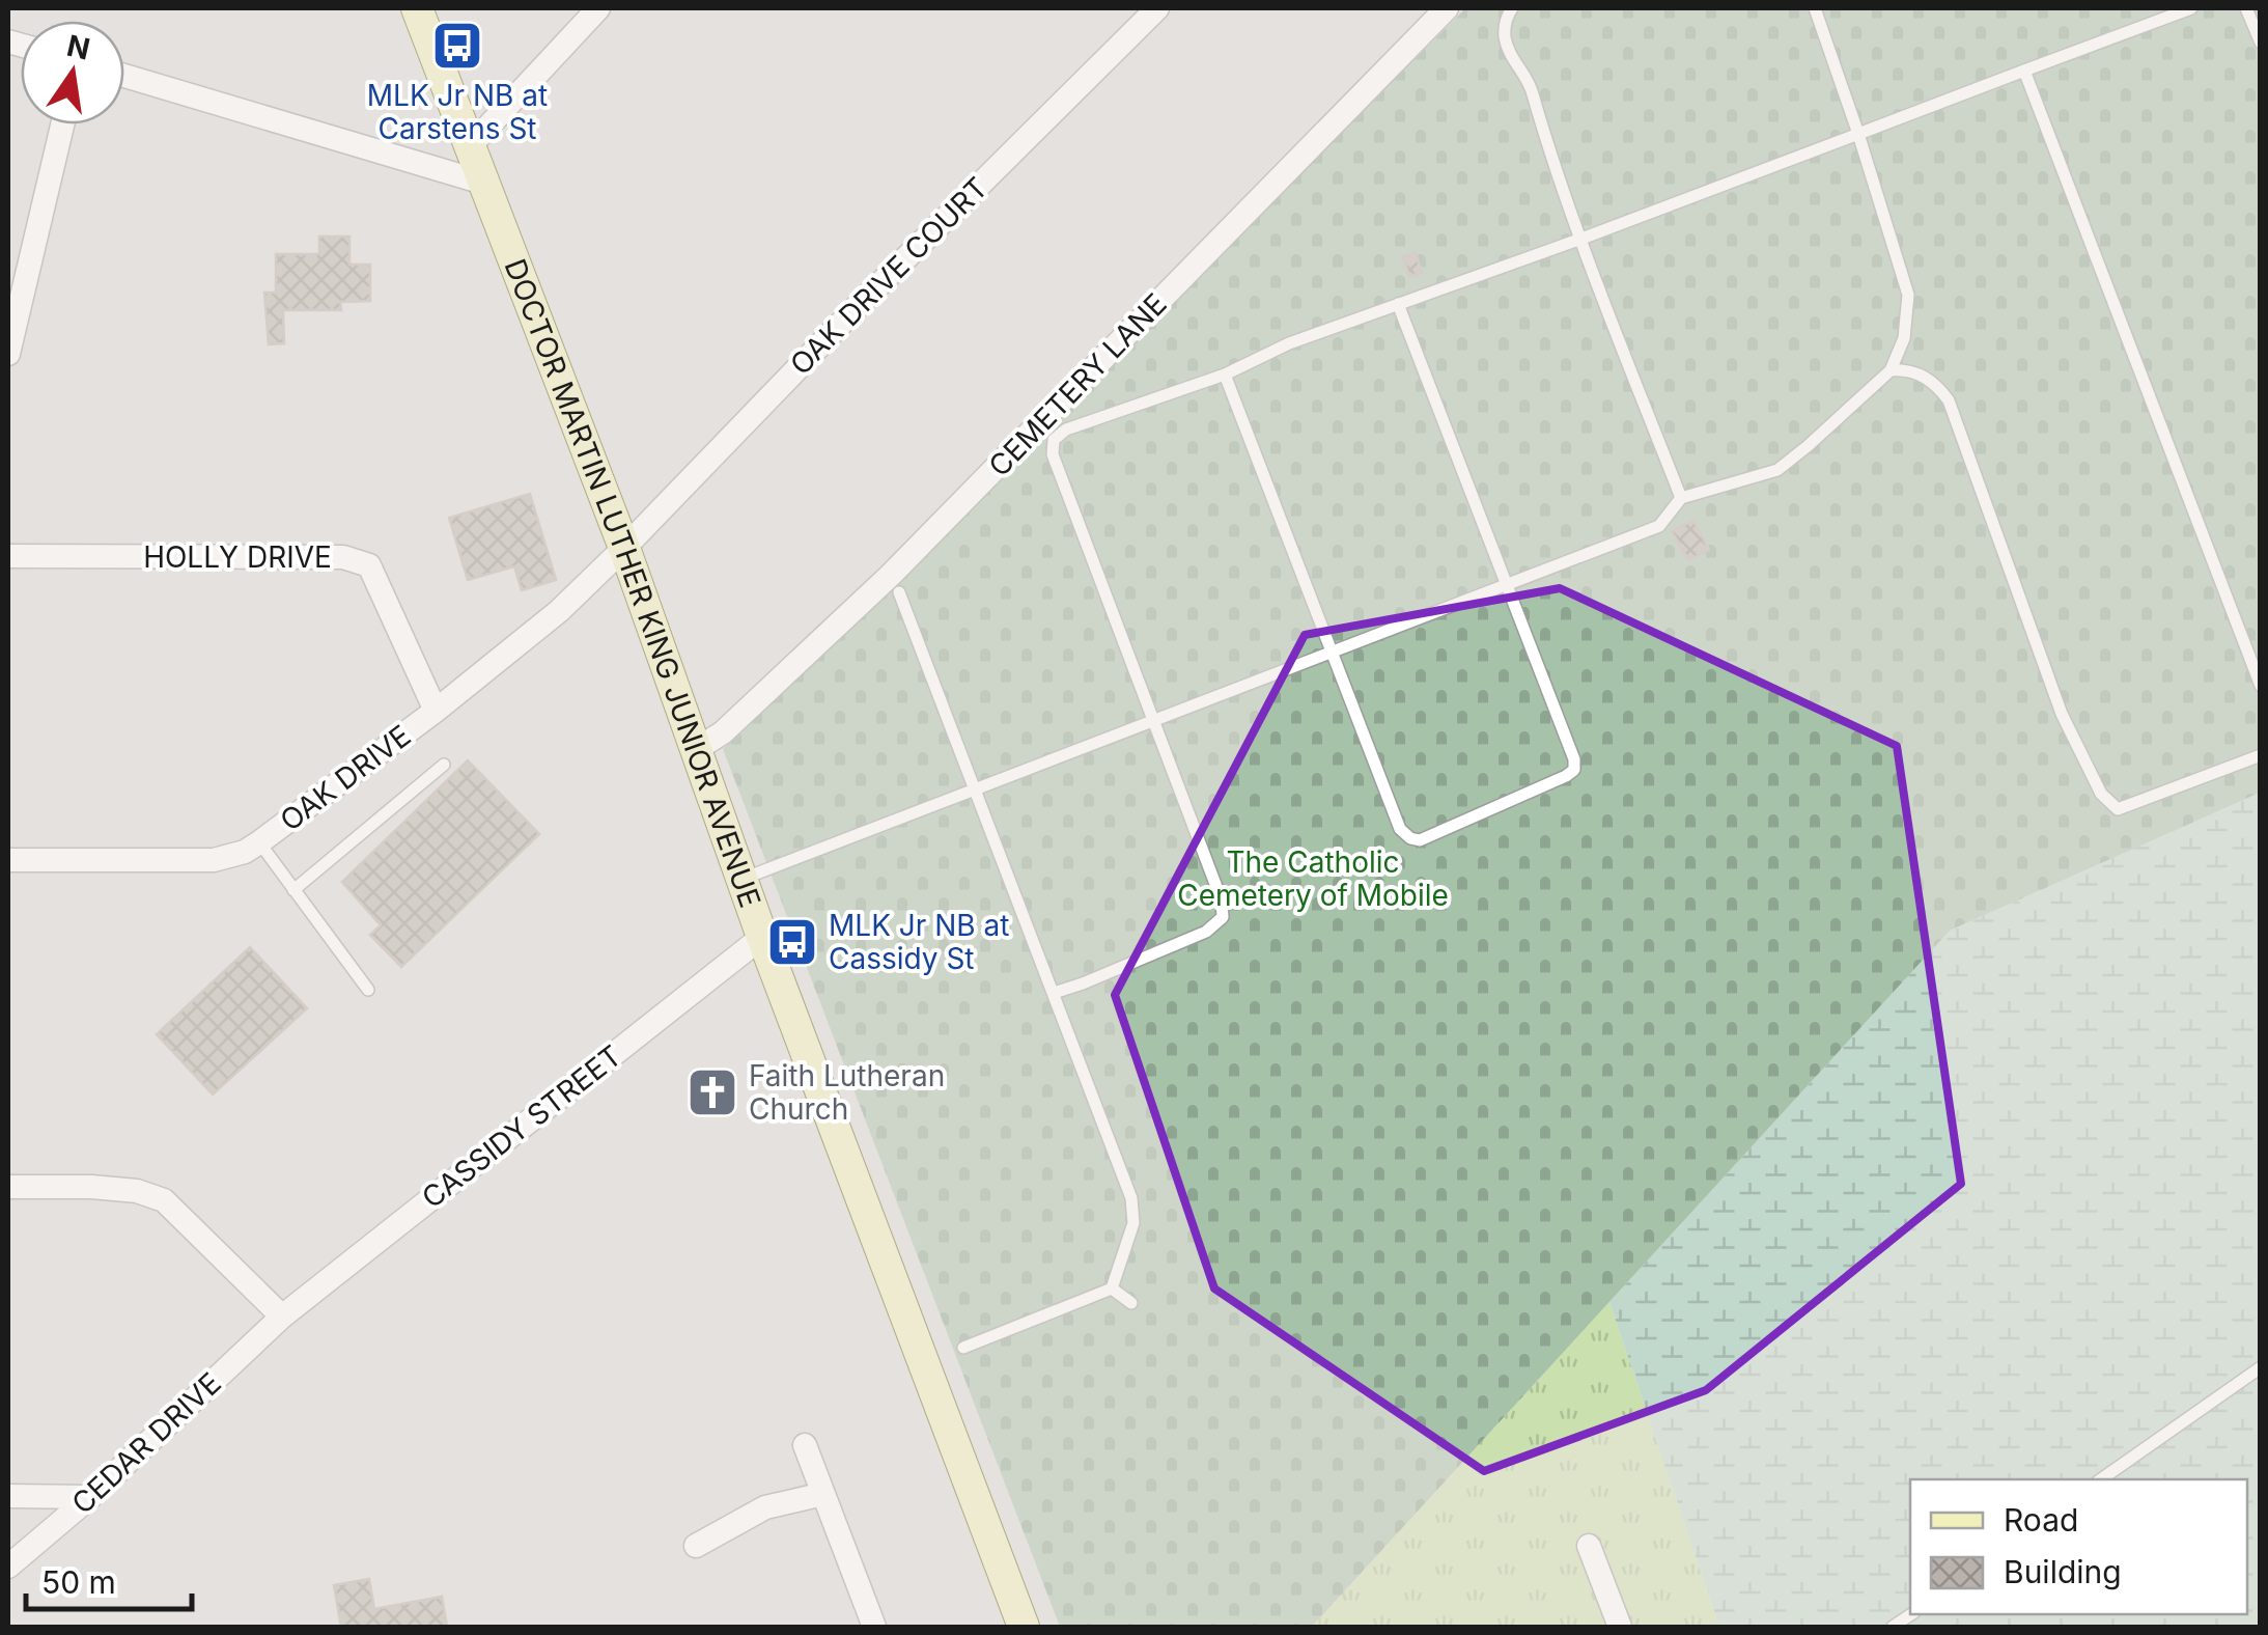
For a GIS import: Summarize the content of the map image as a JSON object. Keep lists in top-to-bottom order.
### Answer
{
  "streets": {
    "main road": ["DOCTOR MARTIN LUTHER KING JUNIOR AVENUE"],
    "street": [
      "OAK DRIVE COURT",
      "CEMETERY LANE",
      "HOLLY DRIVE",
      "OAK DRIVE",
      "CASSIDY STREET",
      "CEDAR DRIVE"
    ]
  },
  "crossings": [
    ["OAK DRIVE COURT", "DOCTOR MARTIN LUTHER KING JUNIOR AVENUE"],
    ["OAK DRIVE COURT", "OAK DRIVE"],
    ["CEMETERY LANE", "DOCTOR MARTIN LUTHER KING JUNIOR AVENUE"],
    ["HOLLY DRIVE", "OAK DRIVE"],
    ["DOCTOR MARTIN LUTHER KING JUNIOR AVENUE", "OAK DRIVE"],
    ["DOCTOR MARTIN LUTHER KING JUNIOR AVENUE", "CASSIDY STREET"],
    ["CASSIDY STREET", "CEDAR DRIVE"]
  ],
  "parks": ["The Catholic Cemetery of Mobile"],
  "places": {
    "bus stop": ["MLK Jr NB at Carstens St", "MLK Jr NB at Cassidy St"],
    "church": ["Faith Lutheran Church"]
  },
  "legend": ["Road", "Building"],
  "scale_bar": "50 m",
  "north": "top"
}
